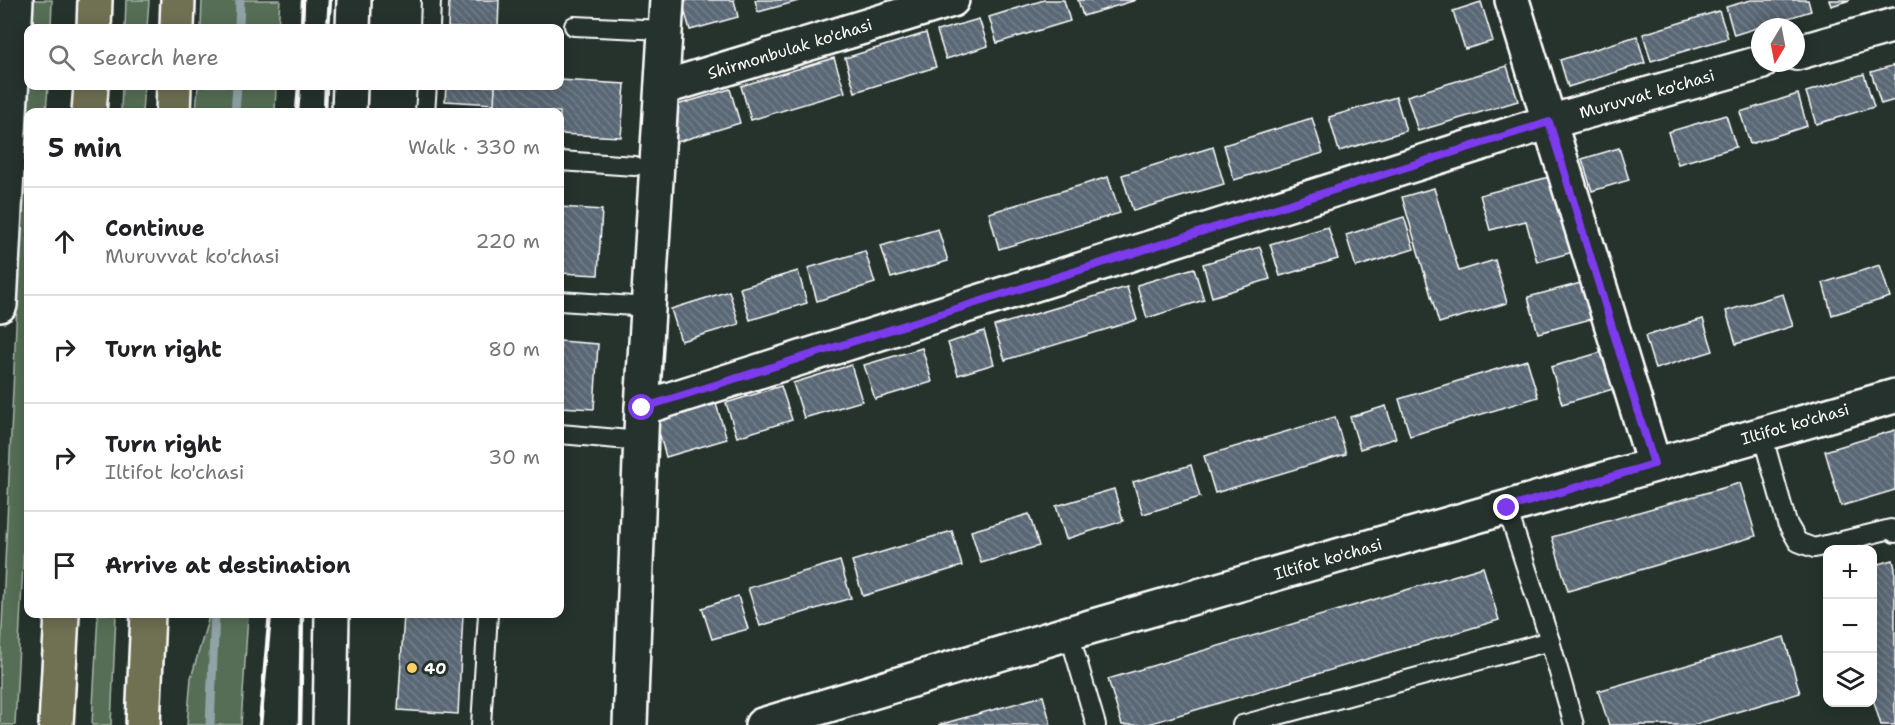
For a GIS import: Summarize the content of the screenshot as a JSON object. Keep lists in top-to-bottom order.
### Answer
{
  "streets": {
    "street": ["Shirmonbulak ko'chasi", "Muruvvat ko'chasi", "Iltifot ko'chasi"]
  },
  "places": ["40"],
  "north": "bottom",
  "page": {
    "search": "Search here",
    "heading": ["5 min", "Walk · 330 m"],
    "list": [
      ["Continue", "Muruvvat ko'chasi", "220 m"],
      ["Turn right", "80 m"],
      ["Turn right", "Iltifot ko'chasi", "30 m"],
      "Arrive at destination"
    ],
    "map_buttons": ["+", "−"]
  }
}
